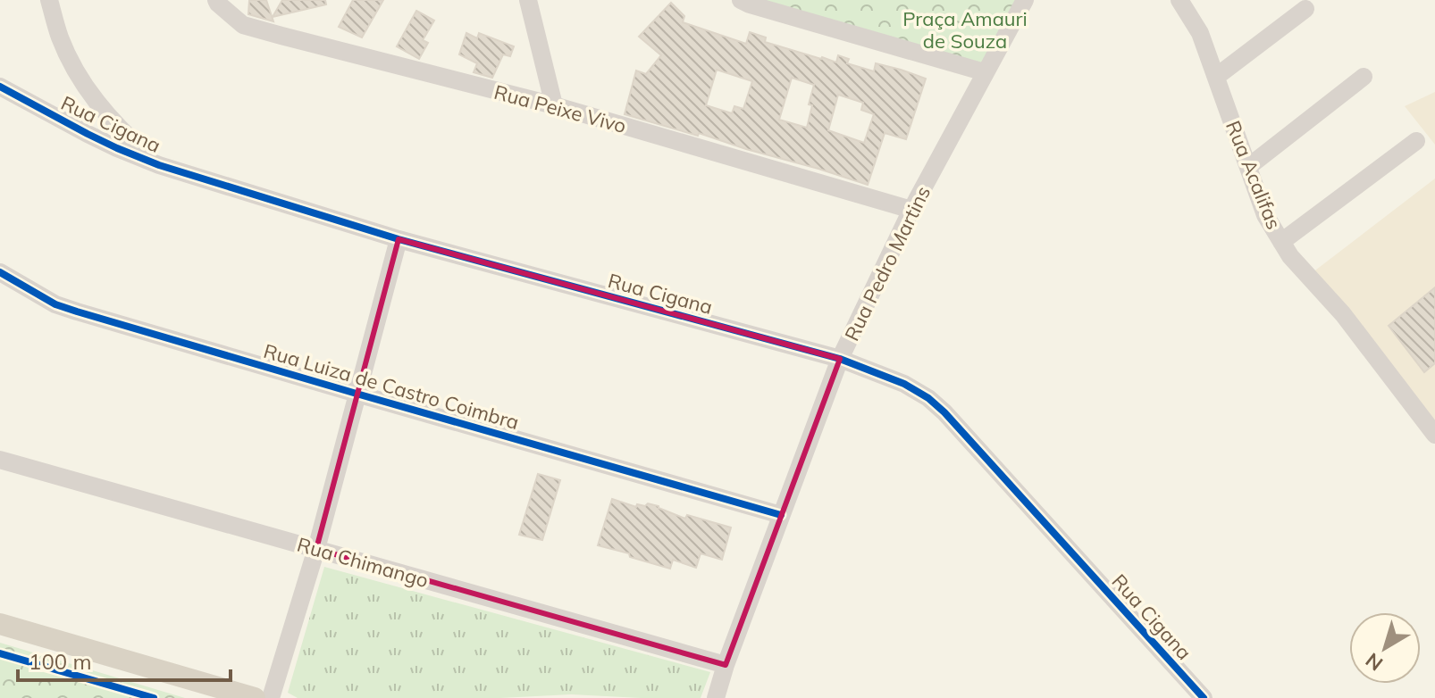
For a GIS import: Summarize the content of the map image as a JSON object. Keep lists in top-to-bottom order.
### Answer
{
  "streets": {
    "street": [
      "Rua Peixe Vivo",
      "Rua Cigana",
      "Rua Acalifas",
      "Rua Pedro Martins",
      "Rua Luiza de Castro Coimbra",
      "Rua Chimango"
    ]
  },
  "crossings": [
    ["Rua Peixe Vivo", "Rua Pedro Martins"],
    ["Rua Cigana", "Rua Pedro Martins"],
    ["Rua Pedro Martins", "Rua Luiza de Castro Coimbra"],
    ["Rua Pedro Martins", "Rua Chimango"]
  ],
  "parks": ["Praça Amauri de Souza"],
  "scale_bar": "100 m",
  "north": "bottom left"
}
